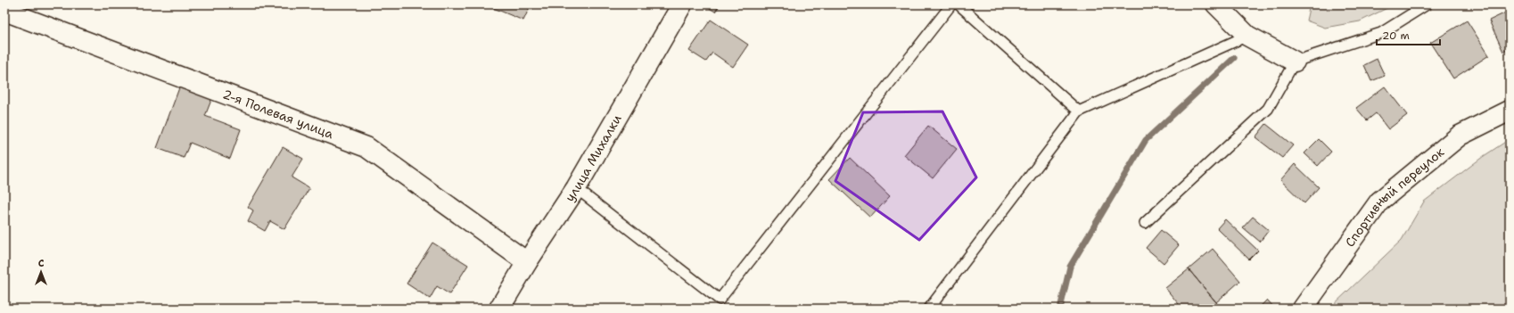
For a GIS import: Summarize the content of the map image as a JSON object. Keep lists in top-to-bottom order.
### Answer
{
  "streets": {
    "street": ["2-я Полевая улица", "улица Михалки", "Спортивный переулок"]
  },
  "crossings": [
    ["2-я Полевая улица", "улица Михалки"]
  ],
  "scale_bar": "20 m",
  "north": "top"
}
